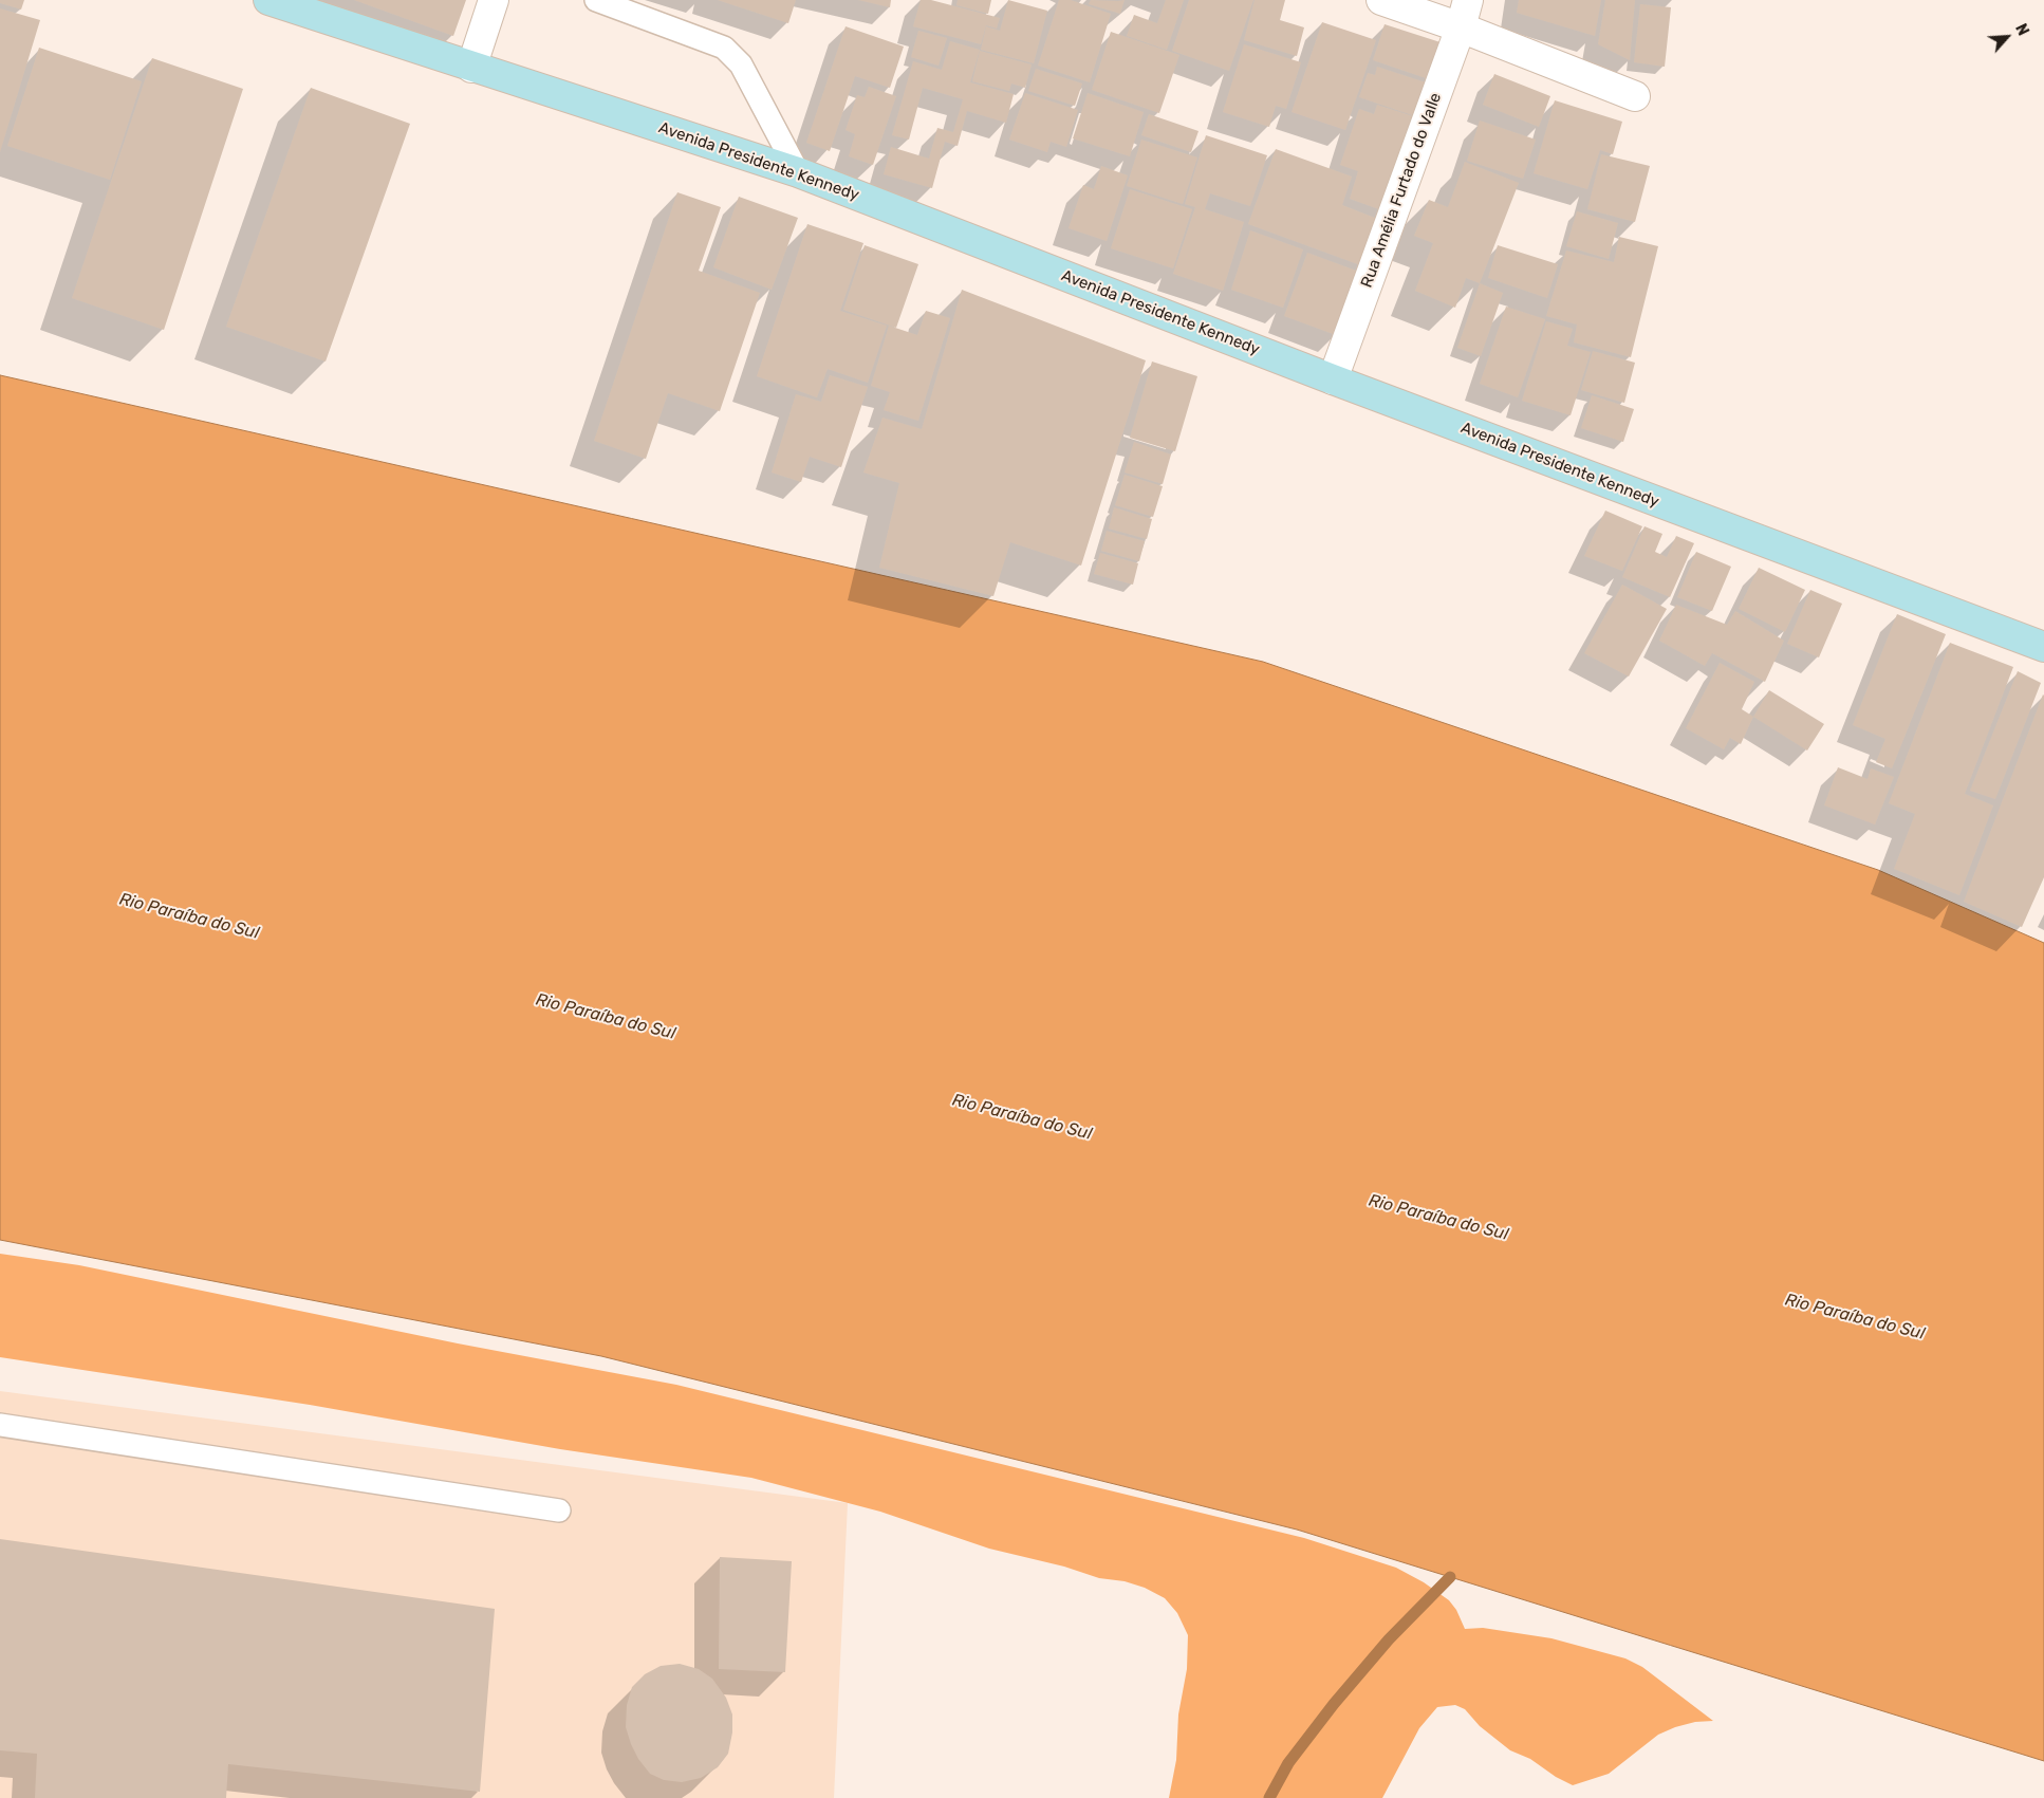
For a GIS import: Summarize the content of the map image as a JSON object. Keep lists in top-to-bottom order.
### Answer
{
  "streets": {
    "main road": ["Avenida Presidente Kennedy"],
    "street": ["Rua Amélia Furtado do Valle"]
  },
  "crossings": [
    ["Avenida Presidente Kennedy", "Rua Amélia Furtado do Valle"]
  ],
  "water": ["Rio Paraíba do Sul"],
  "north": "top right"
}
